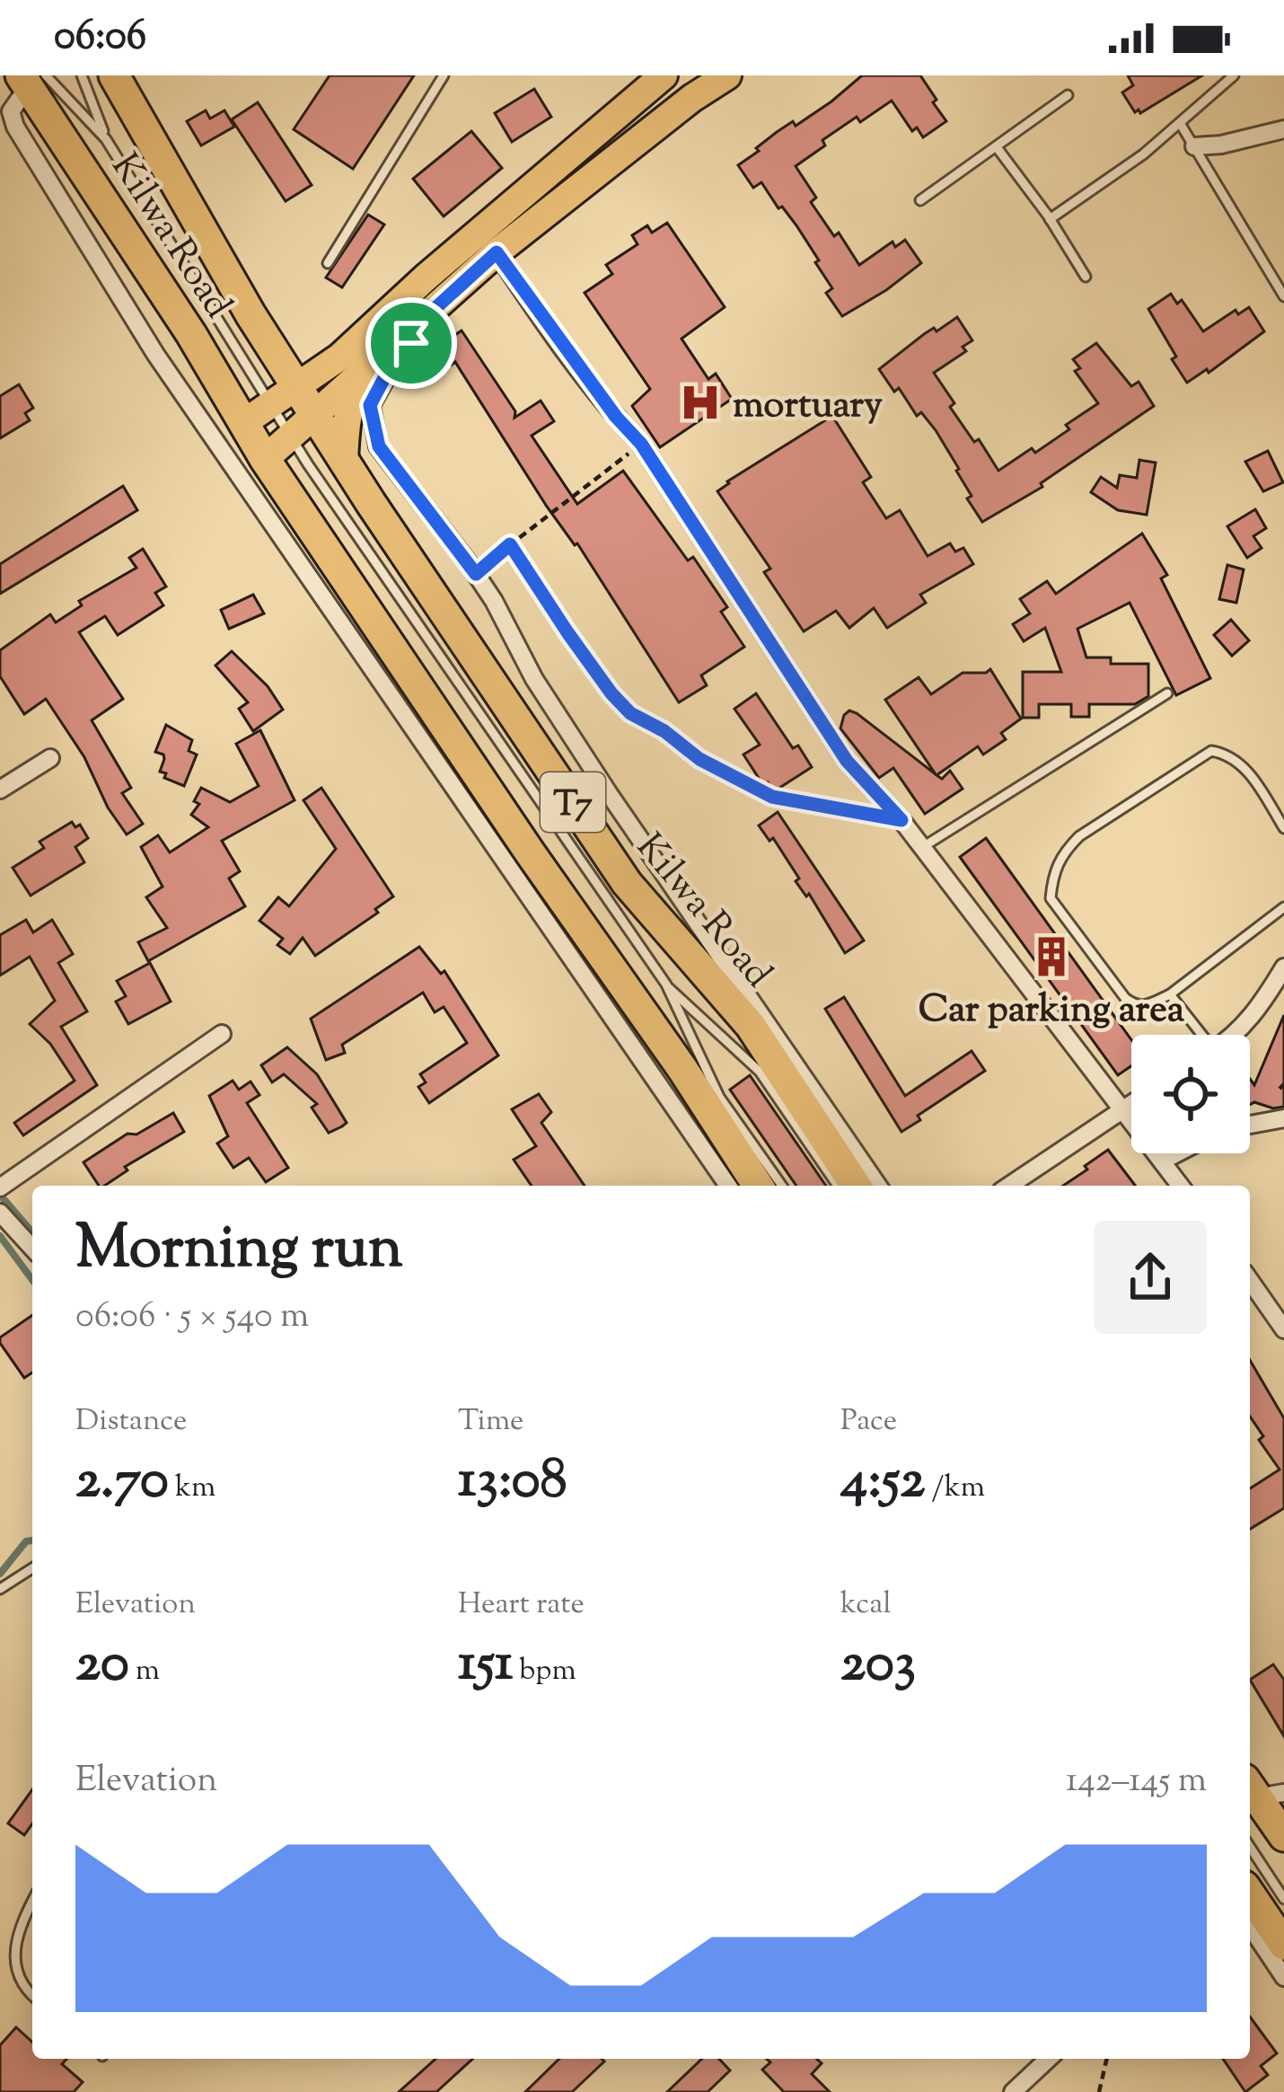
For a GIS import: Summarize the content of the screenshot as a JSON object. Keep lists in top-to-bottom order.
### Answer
{
  "streets": {
    "highway": ["Kilwa Road", "T7"]
  },
  "places": {
    "hospital": ["mortuary"],
    "building": ["Car parking area"]
  },
  "page": {
    "status": "06:06",
    "heading": ["Morning run", "06:06 · 5 × 540 m"],
    "stats": [
      ["Distance", "2.70 km"],
      ["Time", "13:08"],
      ["Pace", "4:52 /km"],
      ["Elevation", "20 m"],
      ["Heart rate", "151 bpm"],
      ["kcal", "203"]
    ],
    "chart": ["Elevation", "142–145 m"]
  }
}
